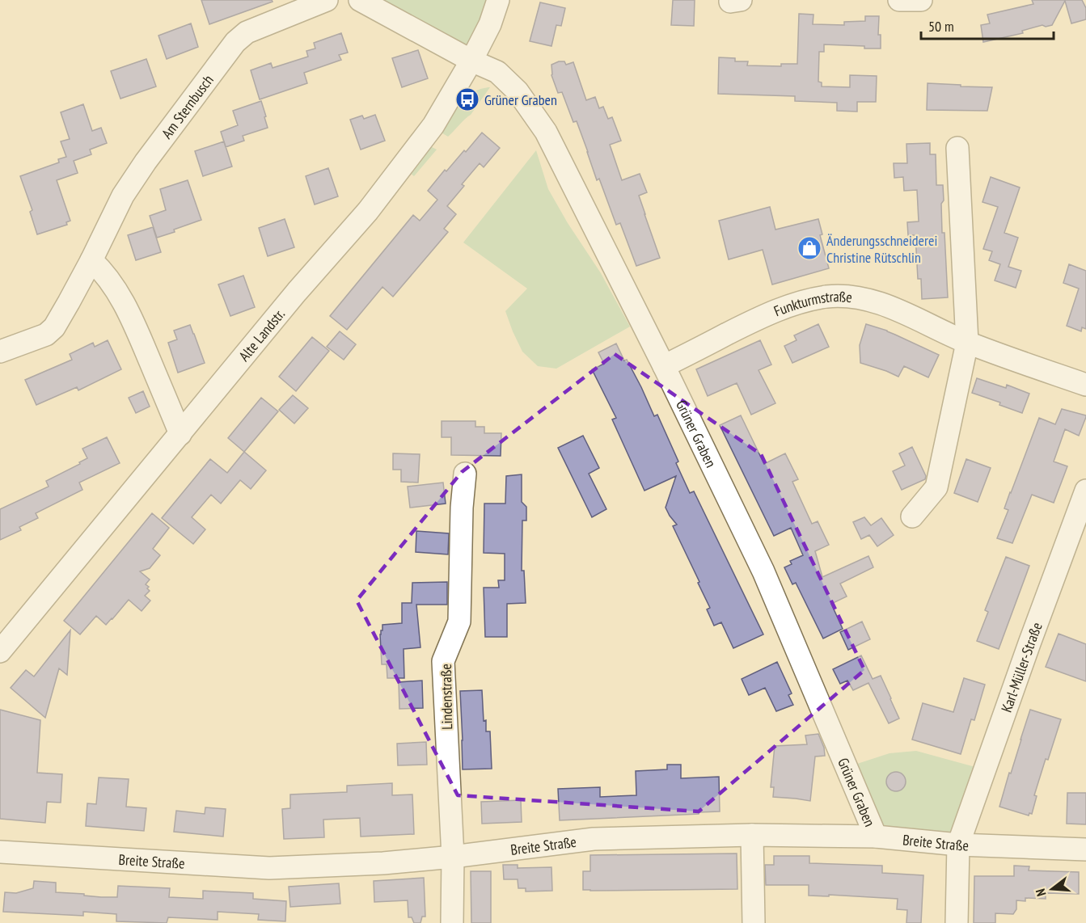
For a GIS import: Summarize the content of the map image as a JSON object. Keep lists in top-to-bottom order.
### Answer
{
  "streets": {
    "street": [
      "Am Sternbusch",
      "Funkturmstraße",
      "Alte Landstr.",
      "Grüner Graben",
      "Karl-Müller-Straße",
      "Lindenstraße",
      "Breite Straße"
    ]
  },
  "crossings": [
    ["Funkturmstraße", "Grüner Graben"],
    ["Alte Landstr.", "Grüner Graben"],
    ["Grüner Graben", "Breite Straße"],
    ["Karl-Müller-Straße", "Breite Straße"],
    ["Lindenstraße", "Breite Straße"]
  ],
  "places": {
    "bus stop": ["Grüner Graben"],
    "shop": ["Änderungsschneiderei Christine Rütschlin"]
  },
  "scale_bar": "50 m",
  "north": "left"
}
